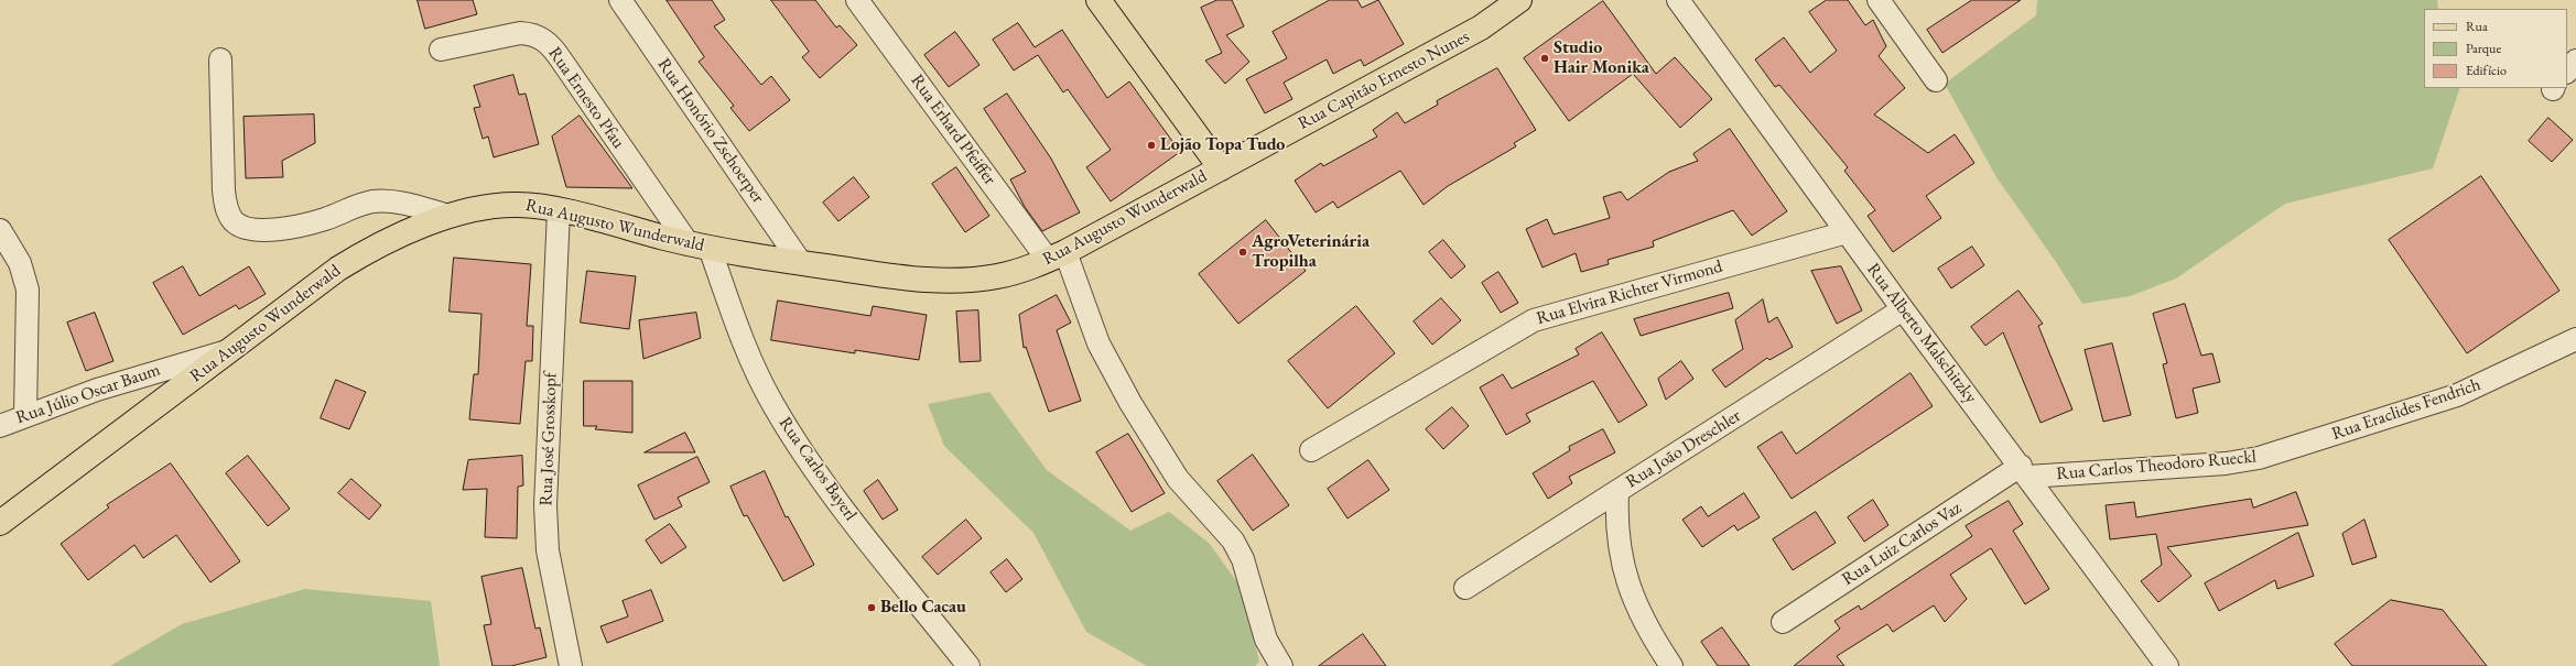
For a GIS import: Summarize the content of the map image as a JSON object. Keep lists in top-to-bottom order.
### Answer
{
  "streets": {
    "main road": ["Rua Capitão Ernesto Nunes", "Rua Augusto Wunderwald"],
    "street": [
      "Rua Ernesto Pfau",
      "Rua Erhard Pfeiffer",
      "Rua Honório Zschoerper",
      "Rua Elvira Richter Virmond",
      "Rua Alberto Malschitzky",
      "Rua Júlio Oscar Baum",
      "Rua Eraclides Fendrich",
      "Rua José Grosskopf",
      "Rua João Dreschler",
      "Rua Carlos Theodoro Rueckl",
      "Rua Carlos Bayerl",
      "Rua Luiz Carlos Vaz"
    ]
  },
  "crossings": [
    ["Rua Capitão Ernesto Nunes", "Rua Augusto Wunderwald"],
    ["Rua Ernesto Pfau", "Rua Augusto Wunderwald"],
    ["Rua Ernesto Pfau", "Rua Carlos Bayerl"],
    ["Rua Erhard Pfeiffer", "Rua Augusto Wunderwald"],
    ["Rua Honório Zschoerper", "Rua Augusto Wunderwald"],
    ["Rua Augusto Wunderwald", "Rua Júlio Oscar Baum"],
    ["Rua Augusto Wunderwald", "Rua José Grosskopf"],
    ["Rua Augusto Wunderwald", "Rua Carlos Bayerl"],
    ["Rua Elvira Richter Virmond", "Rua Alberto Malschitzky"],
    ["Rua Alberto Malschitzky", "Rua João Dreschler"],
    ["Rua Alberto Malschitzky", "Rua Carlos Theodoro Rueckl"],
    ["Rua Alberto Malschitzky", "Rua Luiz Carlos Vaz"],
    ["Rua Eraclides Fendrich", "Rua Carlos Theodoro Rueckl"],
    ["Rua Carlos Theodoro Rueckl", "Rua Luiz Carlos Vaz"]
  ],
  "places": [
    "Studio Hair Monika",
    "Lojão Topa Tudo",
    "AgroVeterinária Tropilha",
    "Bello Cacau"
  ],
  "legend": ["Rua", "Parque", "Edifício"]
}
